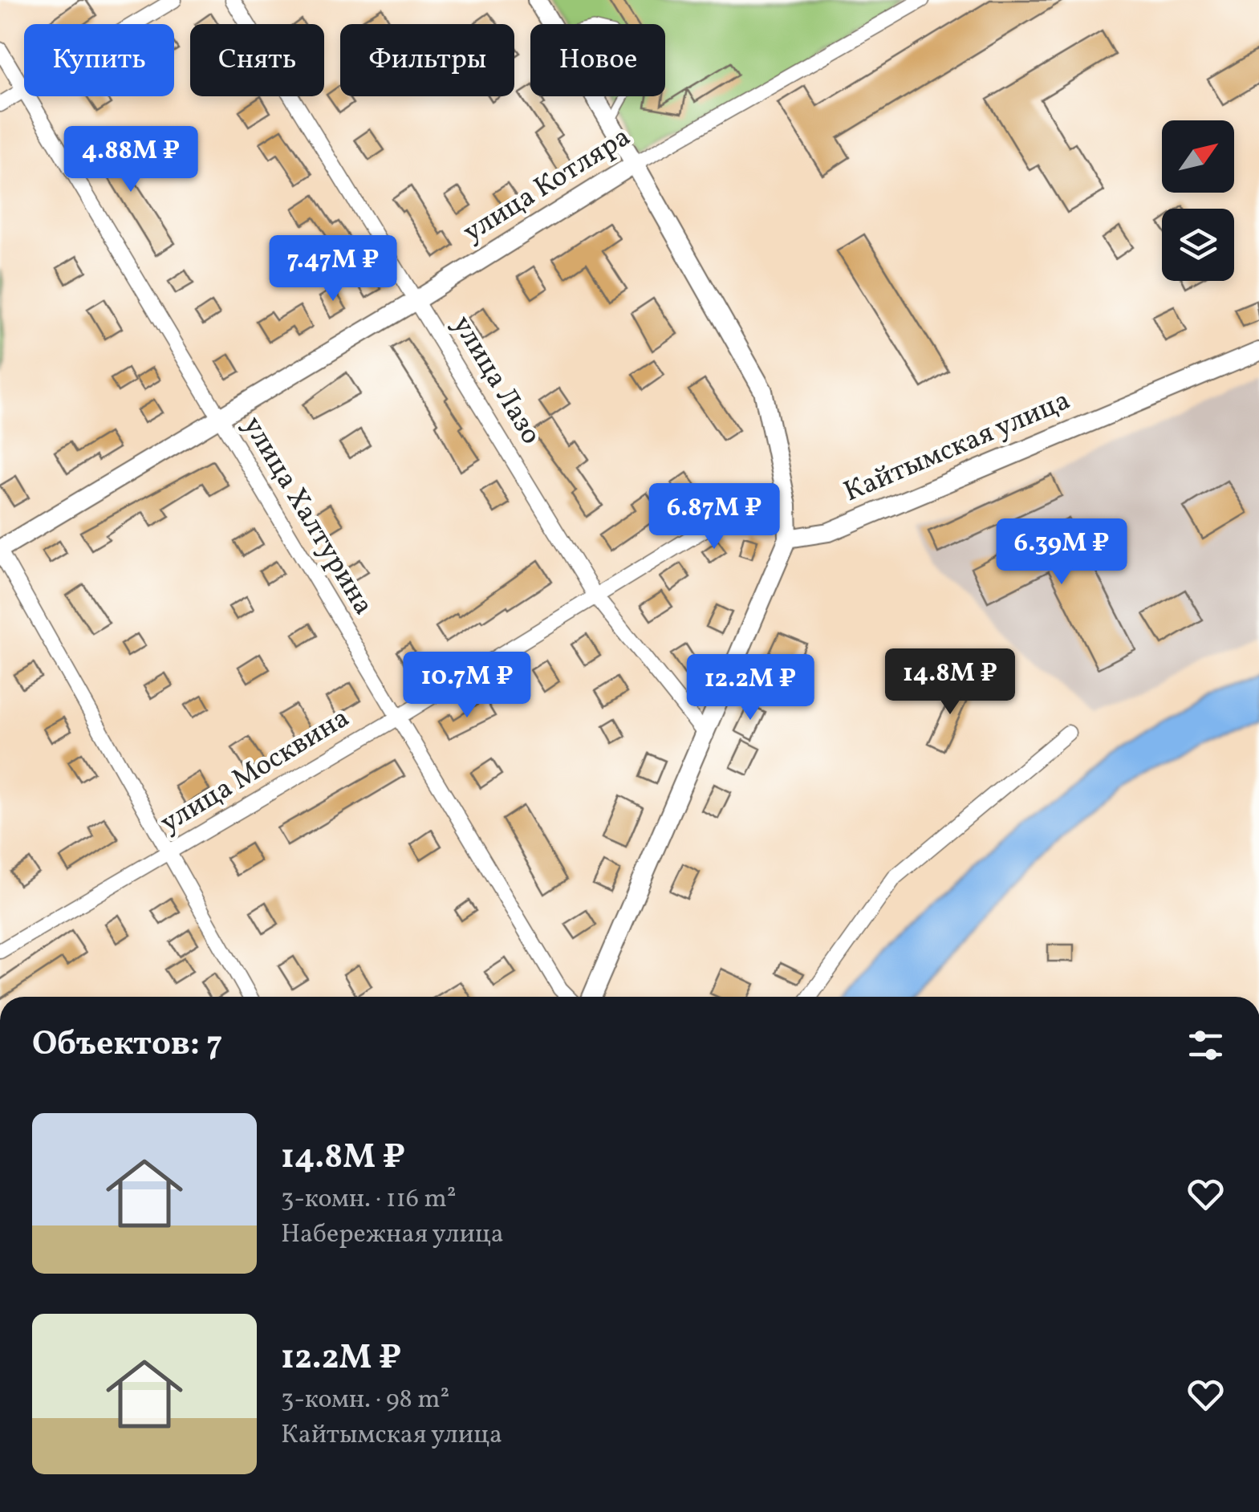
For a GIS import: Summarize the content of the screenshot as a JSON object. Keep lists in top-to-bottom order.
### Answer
{
  "streets": {
    "street": [
      "улица Котляра",
      "улица Лазо",
      "Кайтымская улица",
      "улица Халтурина",
      "улица Москвина"
    ]
  },
  "crossings": [
    ["улица Котляра", "улица Лазо"],
    ["улица Котляра", "улица Халтурина"],
    ["улица Лазо", "улица Москвина"],
    ["улица Халтурина", "улица Москвина"]
  ],
  "north": "top right",
  "page": {
    "chip": [
      "Купить",
      "Снять",
      "Фильтры",
      "Новое"
    ],
    "price": [
      "4.88M ₽",
      "7.47M ₽",
      "6.87M ₽",
      "6.39M ₽",
      "14.8M ₽",
      "10.7M ₽",
      "12.2M ₽"
    ],
    "heading": "Объектов: 7",
    "list": [
      {
        "name": "14.8M ₽",
        "note": "3-комн. · 116 m² · Набережная улица"
      },
      {
        "name": "12.2M ₽",
        "note": "3-комн. · 98 m² · Кайтымская улица"
      }
    ]
  }
}
